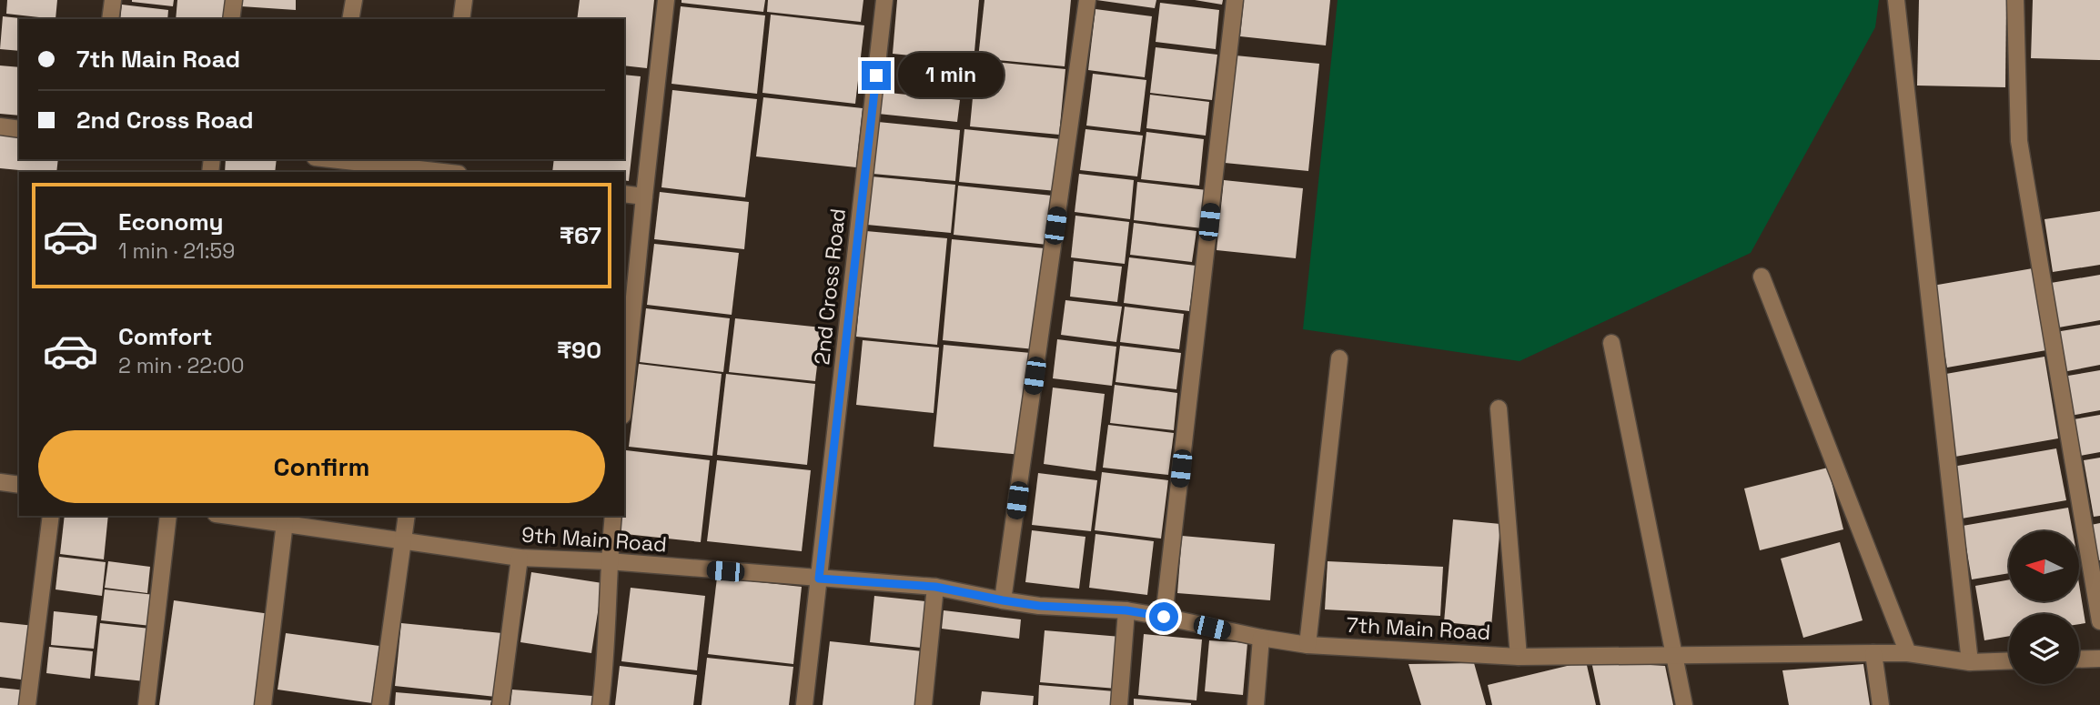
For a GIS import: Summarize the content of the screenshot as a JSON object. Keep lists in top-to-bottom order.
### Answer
{
  "streets": {
    "street": ["2nd Cross Road", "9th Main Road", "7th Main Road"]
  },
  "crossings": [
    ["2nd Cross Road", "9th Main Road"],
    ["2nd Cross Road", "7th Main Road"],
    ["9th Main Road", "7th Main Road"]
  ],
  "north": "left",
  "page": {
    "banner": ["7th Main Road", "2nd Cross Road"],
    "bubble": "1 min",
    "list": [
      {
        "name": "Economy",
        "note": "1 min · 21:59",
        "value": "₹67"
      },
      {
        "name": "Comfort",
        "note": "2 min · 22:00",
        "value": "₹90"
      }
    ],
    "buttons": "Confirm"
  }
}
